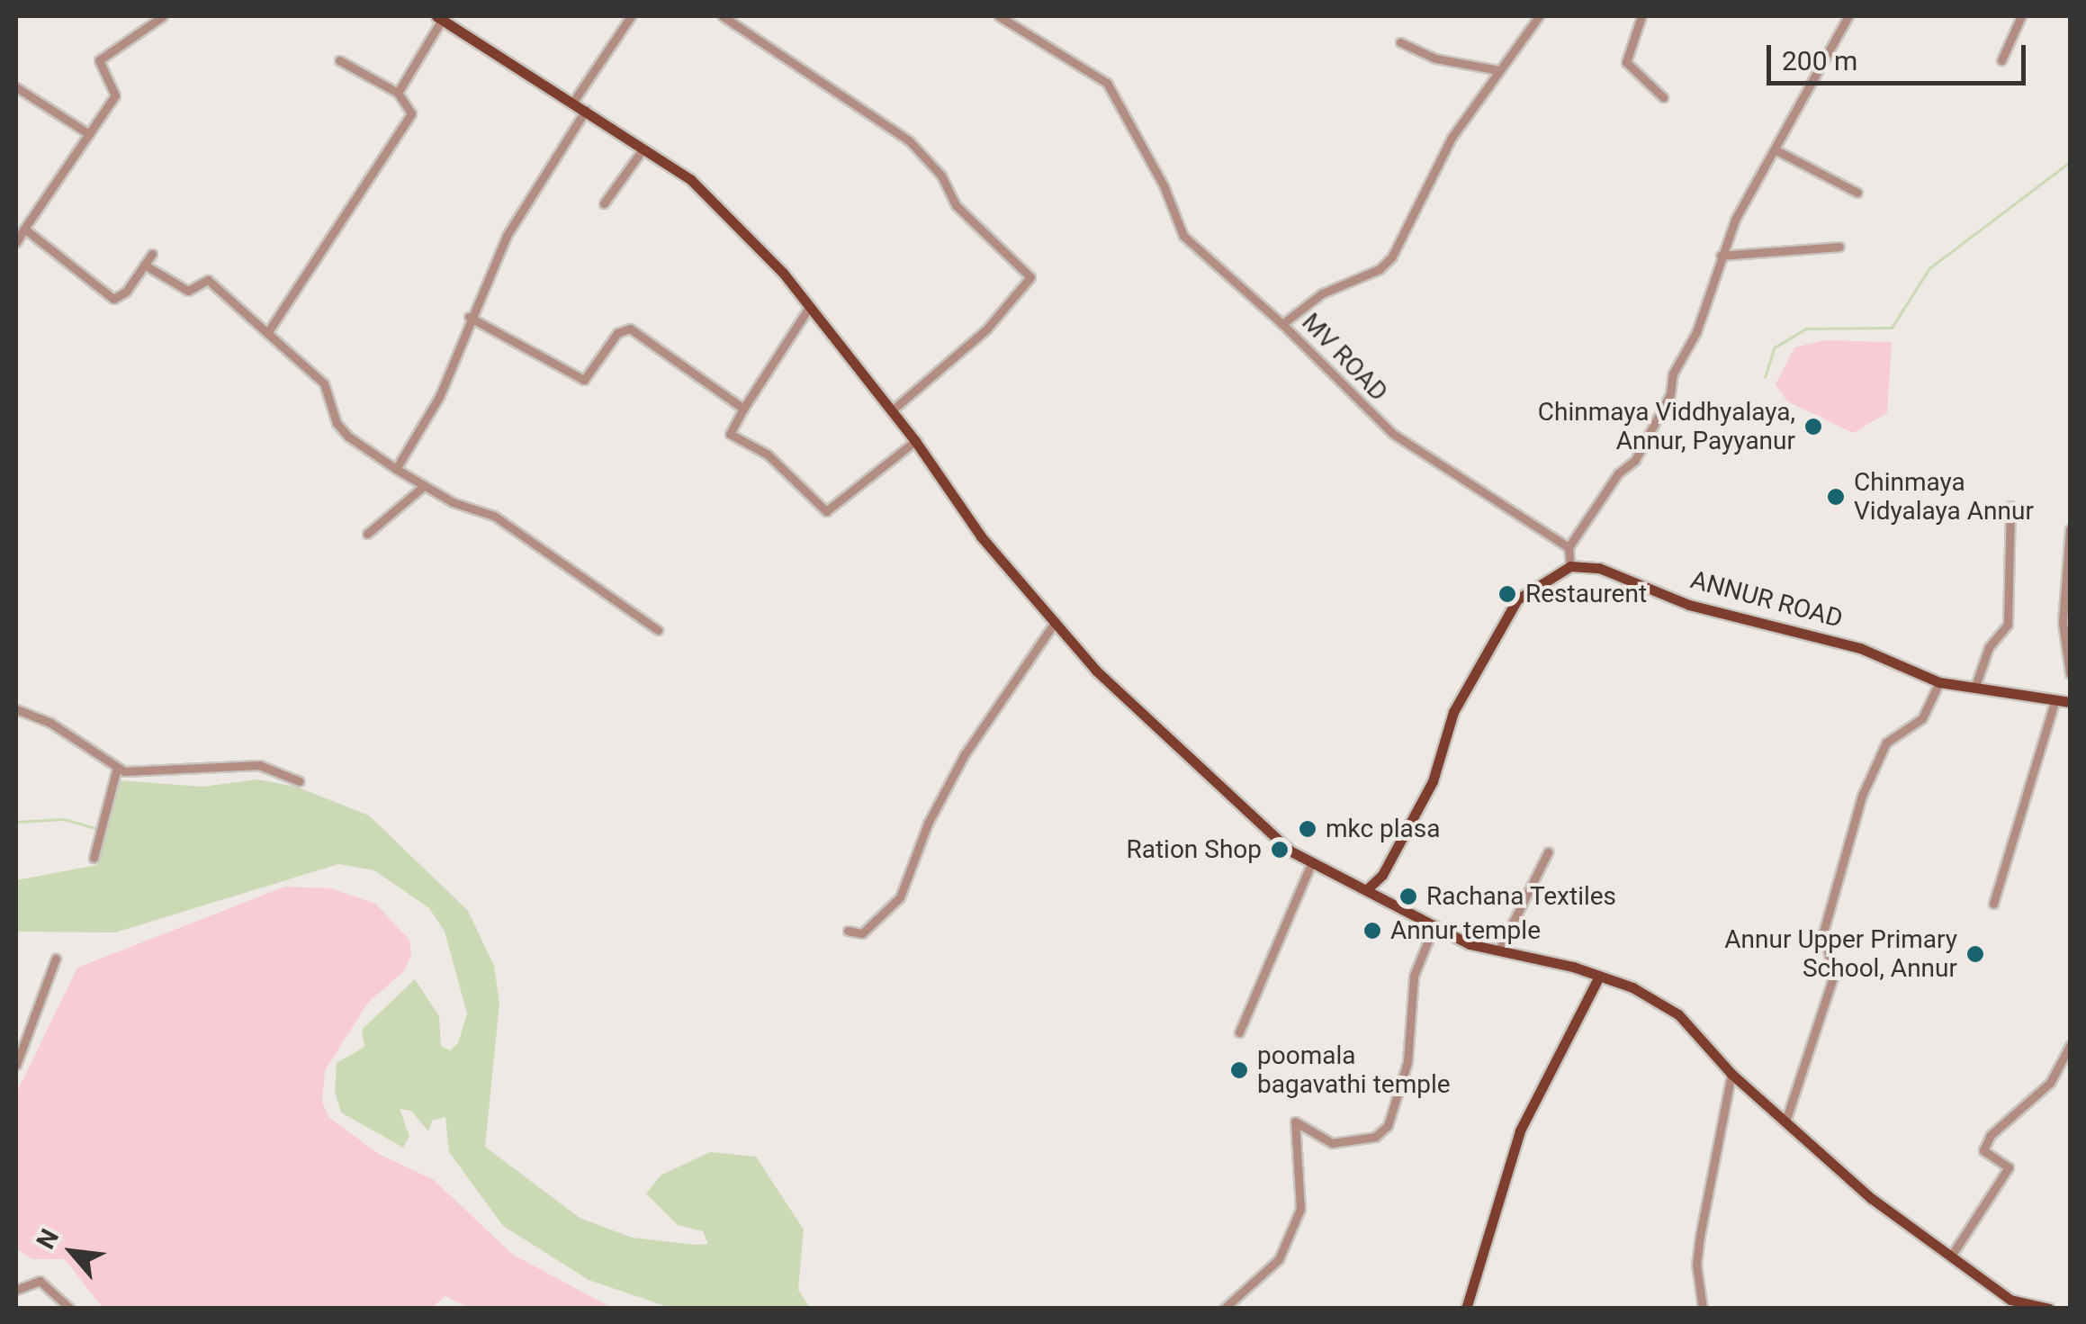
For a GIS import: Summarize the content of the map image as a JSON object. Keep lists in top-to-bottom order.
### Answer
{
  "streets": {
    "main road": ["ANNUR ROAD"],
    "street": ["MV ROAD"]
  },
  "places": [
    "Chinmaya Viddhyalaya, Annur, Payyanur",
    "Chinmaya Vidyalaya Annur",
    "Restaurent",
    "mkc plasa",
    "Ration Shop",
    "Rachana Textiles",
    "Annur temple",
    "Annur Upper Primary School, Annur",
    "poomala bagavathi temple"
  ],
  "scale_bar": "200 m",
  "north": "top left"
}
